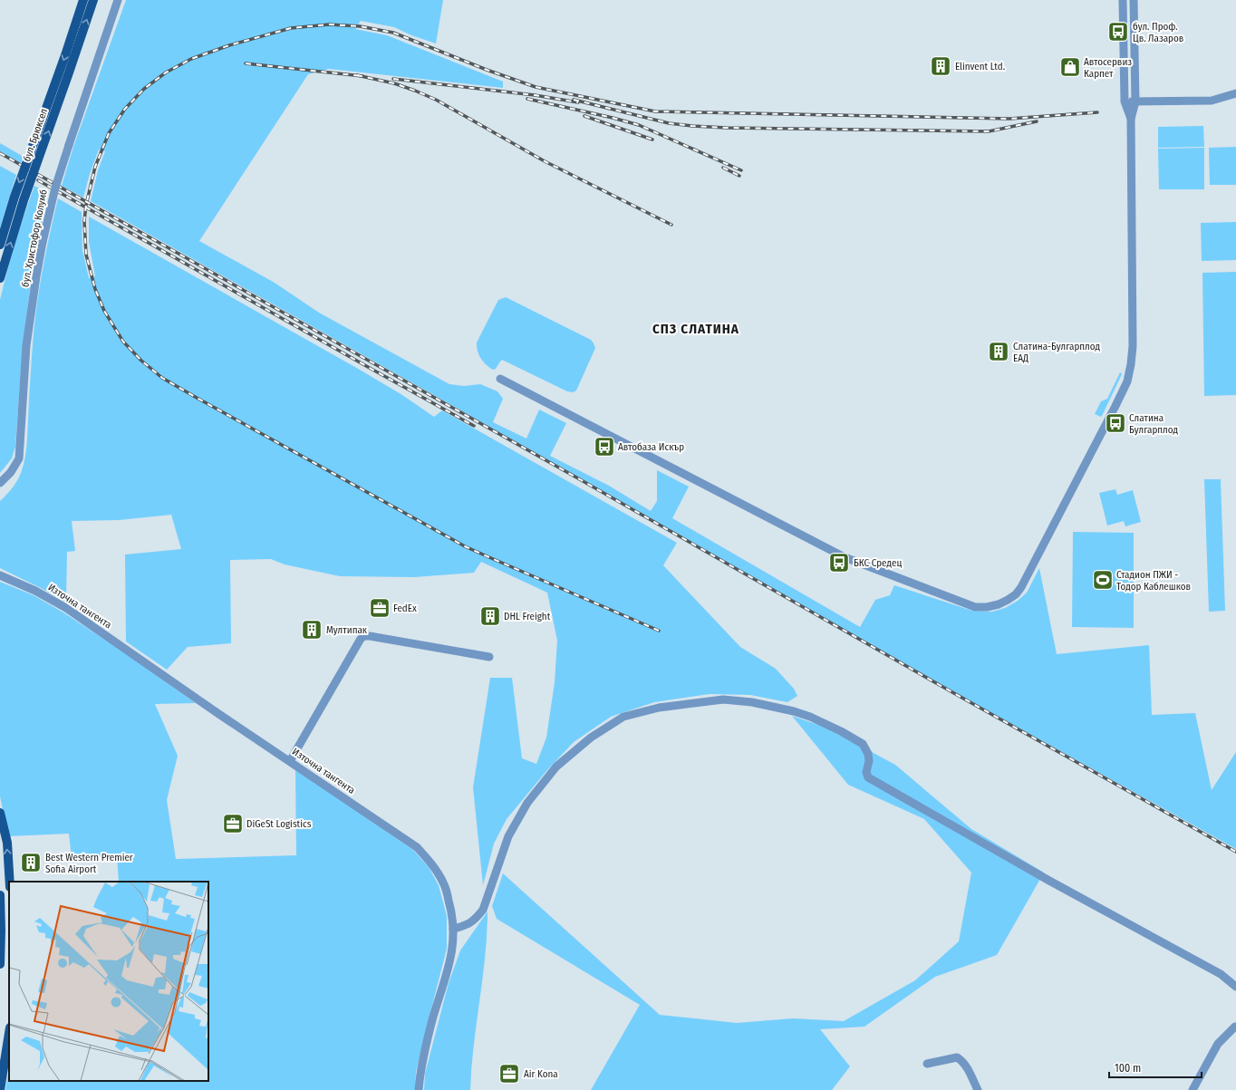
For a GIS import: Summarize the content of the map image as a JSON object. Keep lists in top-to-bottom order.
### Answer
{
  "streets": {
    "main road": ["бул. Брюксел"],
    "street": ["бул. Христофор Колумб", "Източна тангента"]
  },
  "districts": ["СПЗ СЛАТИНА"],
  "places": {
    "bus stop": [
      "бул. Проф. Цв. Лазаров",
      "Слатина Булгарплод",
      "Автобаза Искър",
      "БКС Средец"
    ],
    "building": [
      "Elinvent Ltd.",
      "Слатина-Булгарплод ЕАД",
      "DHL Freight",
      "Мултипак",
      "Best Western Premier Sofia Airport"
    ],
    "shop": ["Автосервиз Карпет"],
    "sports": ["Стадион ПЖИ - Тодор Каблешков"],
    "office": ["FedEx", "DiGeSt Logistics", "Air Kona"]
  },
  "scale_bar": "100 m"
}
